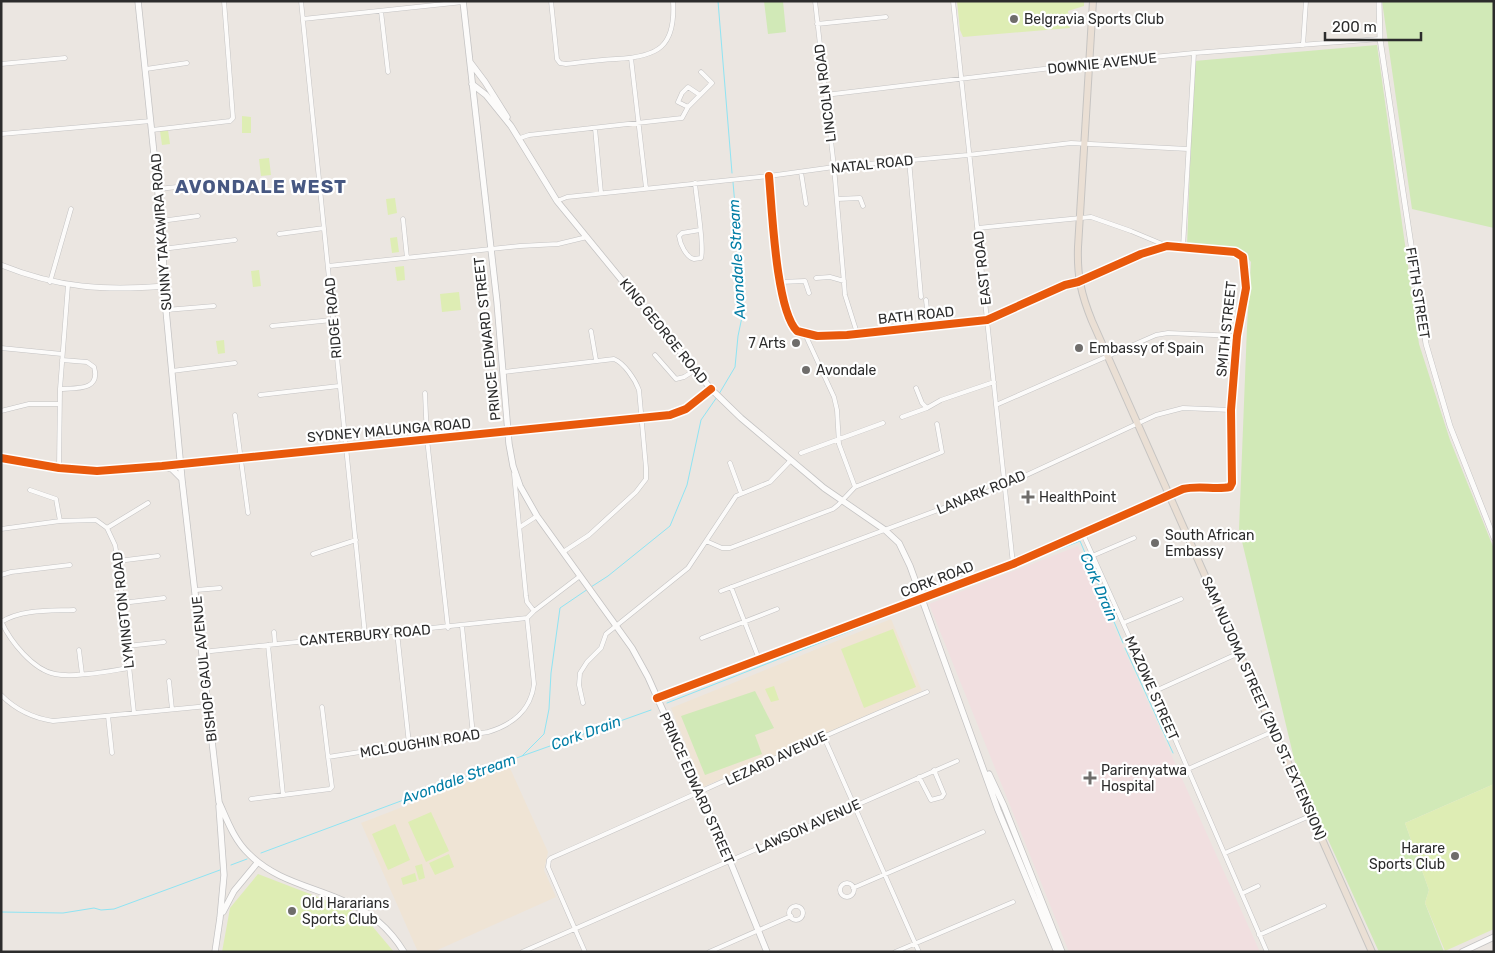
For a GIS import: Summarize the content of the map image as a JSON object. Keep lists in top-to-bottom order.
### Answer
{
  "streets": {
    "highway": ["SAM NUJOMA STREET (2ND ST. EXTENSION)"],
    "main road": [
      "SUNNY TAKAWIRA ROAD",
      "KING GEORGE ROAD",
      "PRINCE EDWARD STREET",
      "BISHOP GAUL AVENUE"
    ],
    "street": [
      "DOWNIE AVENUE",
      "LINCOLN ROAD",
      "NATAL ROAD",
      "EAST ROAD",
      "FIFTH STREET",
      "BATH ROAD",
      "RIDGE ROAD",
      "SMITH STREET",
      "SYDNEY MALUNGA ROAD",
      "LANARK ROAD",
      "CORK ROAD",
      "LYMINGTON ROAD",
      "CANTERBURY ROAD",
      "MAZOWE STREET",
      "MCLOUGHIN ROAD",
      "LEZARD AVENUE",
      "LAWSON AVENUE"
    ]
  },
  "crossings": [
    ["DOWNIE AVENUE", "LINCOLN ROAD"],
    ["DOWNIE AVENUE", "EAST ROAD"],
    ["DOWNIE AVENUE", "FIFTH STREET"],
    ["DOWNIE AVENUE", "SAM NUJOMA STREET (2ND ST. EXTENSION)"],
    ["LINCOLN ROAD", "NATAL ROAD"],
    ["LINCOLN ROAD", "BATH ROAD"],
    ["NATAL ROAD", "EAST ROAD"],
    ["NATAL ROAD", "KING GEORGE ROAD"],
    ["NATAL ROAD", "SAM NUJOMA STREET (2ND ST. EXTENSION)"],
    ["SUNNY TAKAWIRA ROAD", "SYDNEY MALUNGA ROAD"],
    ["SUNNY TAKAWIRA ROAD", "BISHOP GAUL AVENUE"],
    ["EAST ROAD", "BATH ROAD"],
    ["EAST ROAD", "LANARK ROAD"],
    ["EAST ROAD", "CORK ROAD"],
    ["BATH ROAD", "SMITH STREET"],
    ["BATH ROAD", "SAM NUJOMA STREET (2ND ST. EXTENSION)"],
    ["RIDGE ROAD", "SYDNEY MALUNGA ROAD"],
    ["RIDGE ROAD", "CANTERBURY ROAD"],
    ["SMITH STREET", "LANARK ROAD"],
    ["SMITH STREET", "CORK ROAD"],
    ["KING GEORGE ROAD", "PRINCE EDWARD STREET"],
    ["KING GEORGE ROAD", "SYDNEY MALUNGA ROAD"],
    ["KING GEORGE ROAD", "LANARK ROAD"],
    ["KING GEORGE ROAD", "CORK ROAD"],
    ["PRINCE EDWARD STREET", "SYDNEY MALUNGA ROAD"],
    ["PRINCE EDWARD STREET", "CORK ROAD"],
    ["PRINCE EDWARD STREET", "LEZARD AVENUE"],
    ["PRINCE EDWARD STREET", "LAWSON AVENUE"],
    ["SYDNEY MALUNGA ROAD", "BISHOP GAUL AVENUE"],
    ["LANARK ROAD", "SAM NUJOMA STREET (2ND ST. EXTENSION)"],
    ["CORK ROAD", "MAZOWE STREET"],
    ["CORK ROAD", "SAM NUJOMA STREET (2ND ST. EXTENSION)"],
    ["CANTERBURY ROAD", "BISHOP GAUL AVENUE"],
    ["CANTERBURY ROAD", "MCLOUGHIN ROAD"],
    ["LEZARD AVENUE", "LAWSON AVENUE"]
  ],
  "districts": ["AVONDALE WEST"],
  "water": ["Avondale Stream", "Cork Drain"],
  "places": {
    "other": [
      "Belgravia Sports Club",
      "7 Arts",
      "Embassy of Spain",
      "Avondale",
      "South African Embassy",
      "Harare Sports Club",
      "Old Hararians Sports Club"
    ],
    "health": ["HealthPoint", "Parirenyatwa Hospital"]
  },
  "scale_bar": "200 m"
}
